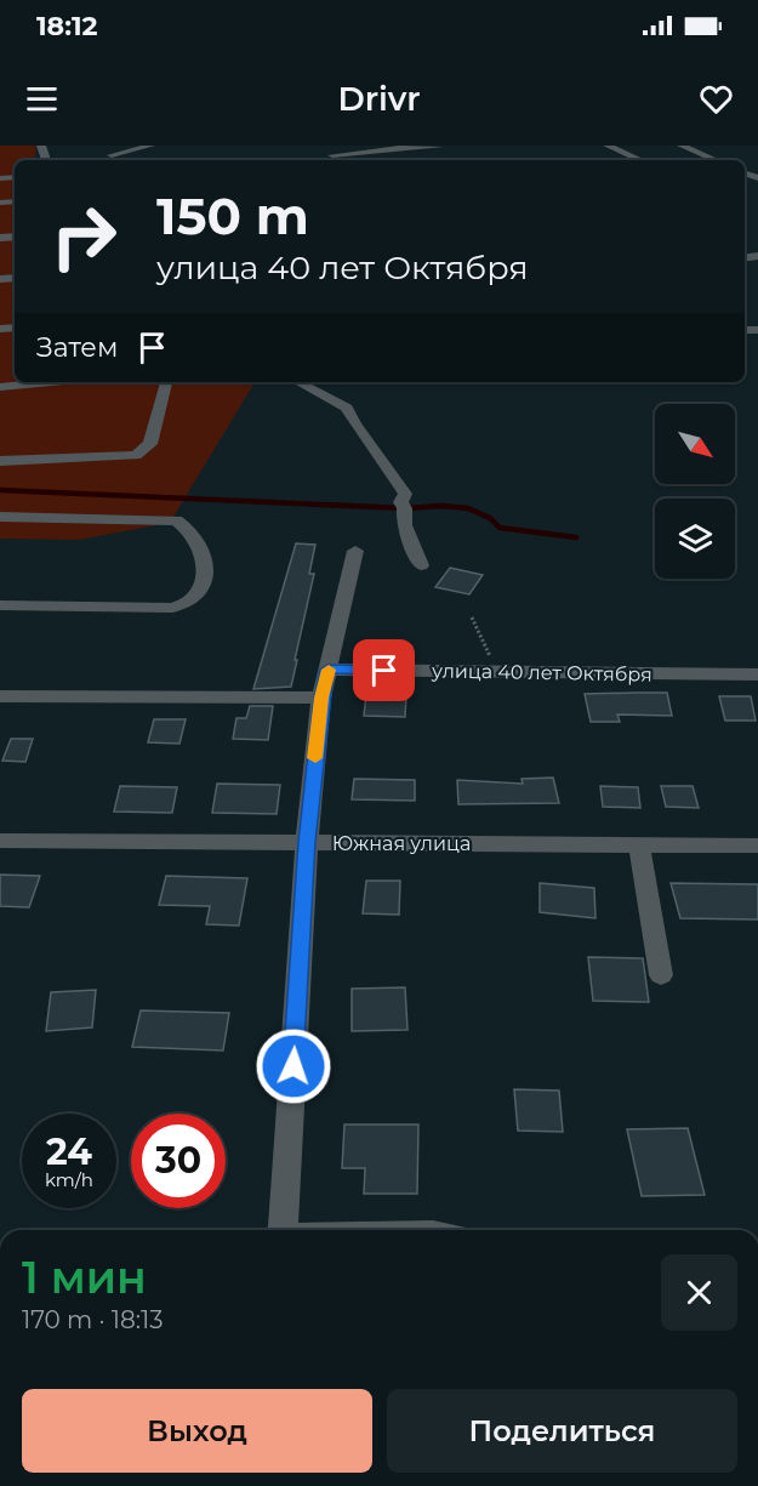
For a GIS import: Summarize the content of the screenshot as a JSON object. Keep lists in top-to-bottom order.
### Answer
{
  "streets": {
    "street": ["улица 40 лет Октября", "Южная улица"]
  },
  "north": "bottom right",
  "page": {
    "status": "18:12",
    "header": "Drivr",
    "turn": ["150 m", "улица 40 лет Октября"],
    "then": "Затем",
    "speed": "24 km/h",
    "limit": "30",
    "heading": ["1 мин", "170 m · 18:13"],
    "buttons": ["Выход", "Поделиться"]
  }
}
